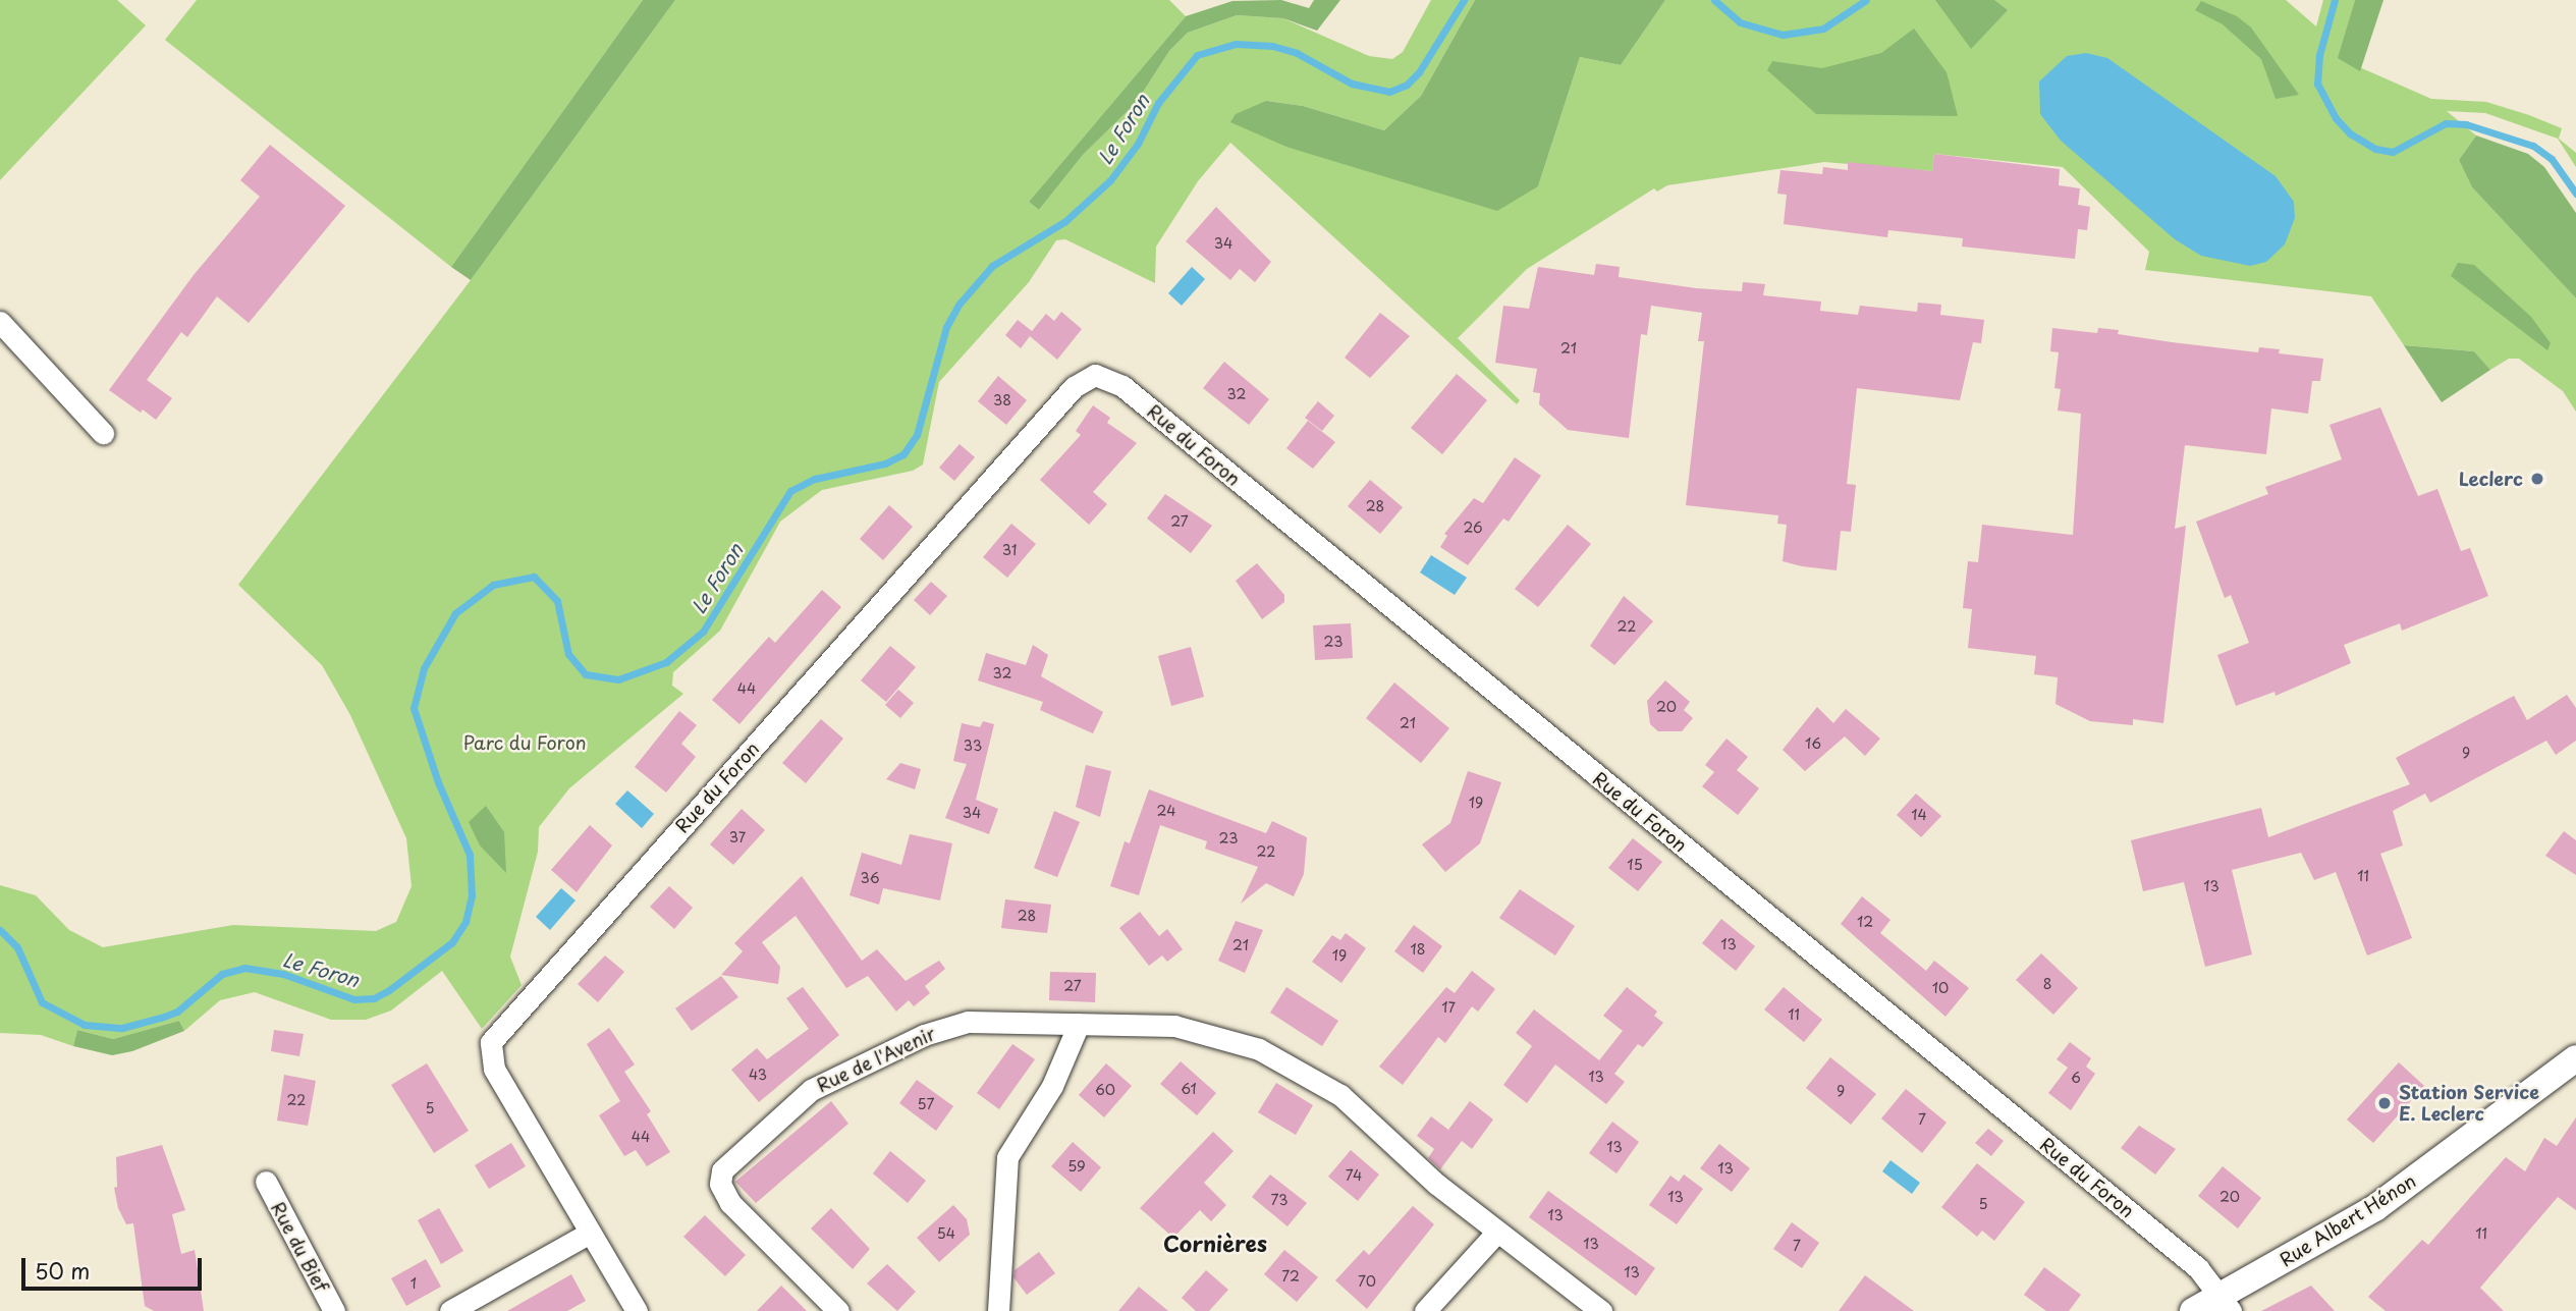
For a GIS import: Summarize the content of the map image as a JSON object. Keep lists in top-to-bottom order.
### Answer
{
  "streets": {
    "street": [
      "Rue du Foron",
      "Rue de l'Avenir",
      "Rue Albert Hénon",
      "Rue du Bief"
    ]
  },
  "crossings": [
    ["Rue du Foron", "Rue Albert Hénon"]
  ],
  "districts": ["Cornières"],
  "water": ["Le Foron"],
  "parks": ["Parc du Foron"],
  "places": ["Leclerc", "Station Service E. Leclerc"],
  "house_numbers": [
    "34",
    "21",
    "32",
    "38",
    "28",
    "27",
    "26",
    "31",
    "22",
    "23",
    "32",
    "44",
    "20",
    "21",
    "16",
    "33",
    "9",
    "19",
    "24",
    "34",
    "14",
    "37",
    "23",
    "22",
    "15",
    "11",
    "36",
    "13",
    "28",
    "12",
    "13",
    "21",
    "18",
    "19",
    "8",
    "27",
    "10",
    "17",
    "11",
    "43",
    "13",
    "6",
    "61",
    "60",
    "9",
    "22",
    "57",
    "5",
    "7",
    "44",
    "13",
    "59",
    "13",
    "74",
    "13",
    "20",
    "73",
    "5",
    "13",
    "54",
    "11",
    "13",
    "7",
    "13",
    "72",
    "70",
    "1"
  ],
  "scale_bar": "50 m"
}
